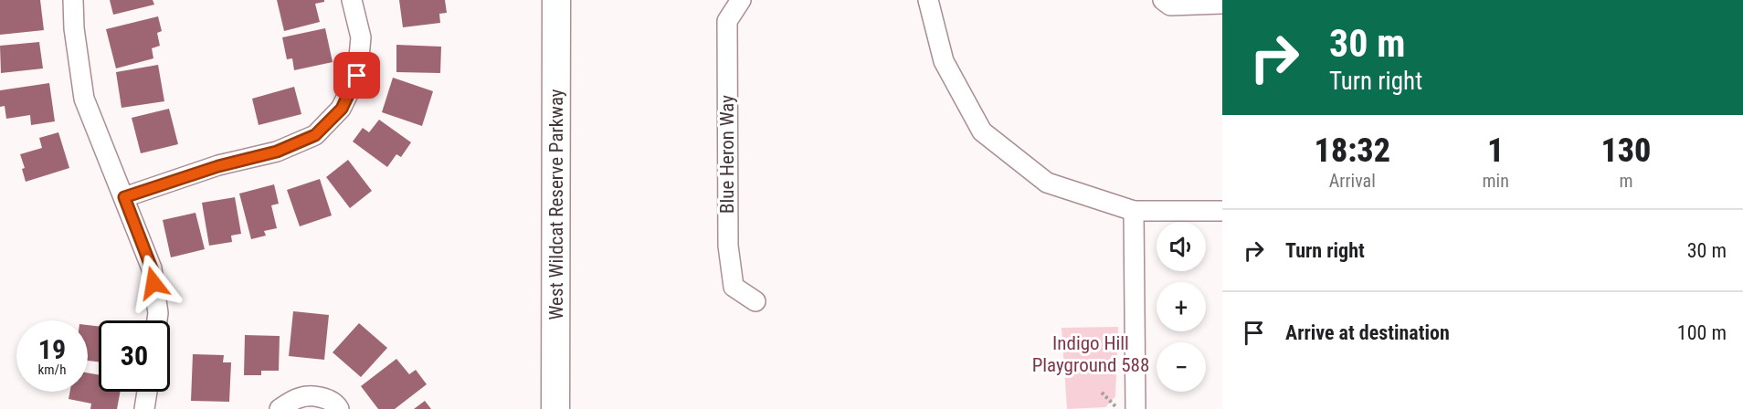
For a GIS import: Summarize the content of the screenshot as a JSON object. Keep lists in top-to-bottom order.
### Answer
{
  "streets": {
    "main road": ["West Wildcat Reserve Parkway"],
    "street": ["Blue Heron Way"]
  },
  "parks": ["Indigo Hill Playground 588"],
  "page": {
    "turn": ["30 m", "Turn right"],
    "eta": [
      "18:32",
      "Arrival",
      "1",
      "min",
      "130",
      "m"
    ],
    "list": [
      {
        "name": "Turn right",
        "value": "30 m"
      },
      {
        "name": "Arrive at destination",
        "value": "100 m"
      }
    ],
    "map_buttons": ["+", "−"],
    "speed": "19 km/h",
    "limit": "30"
  }
}
